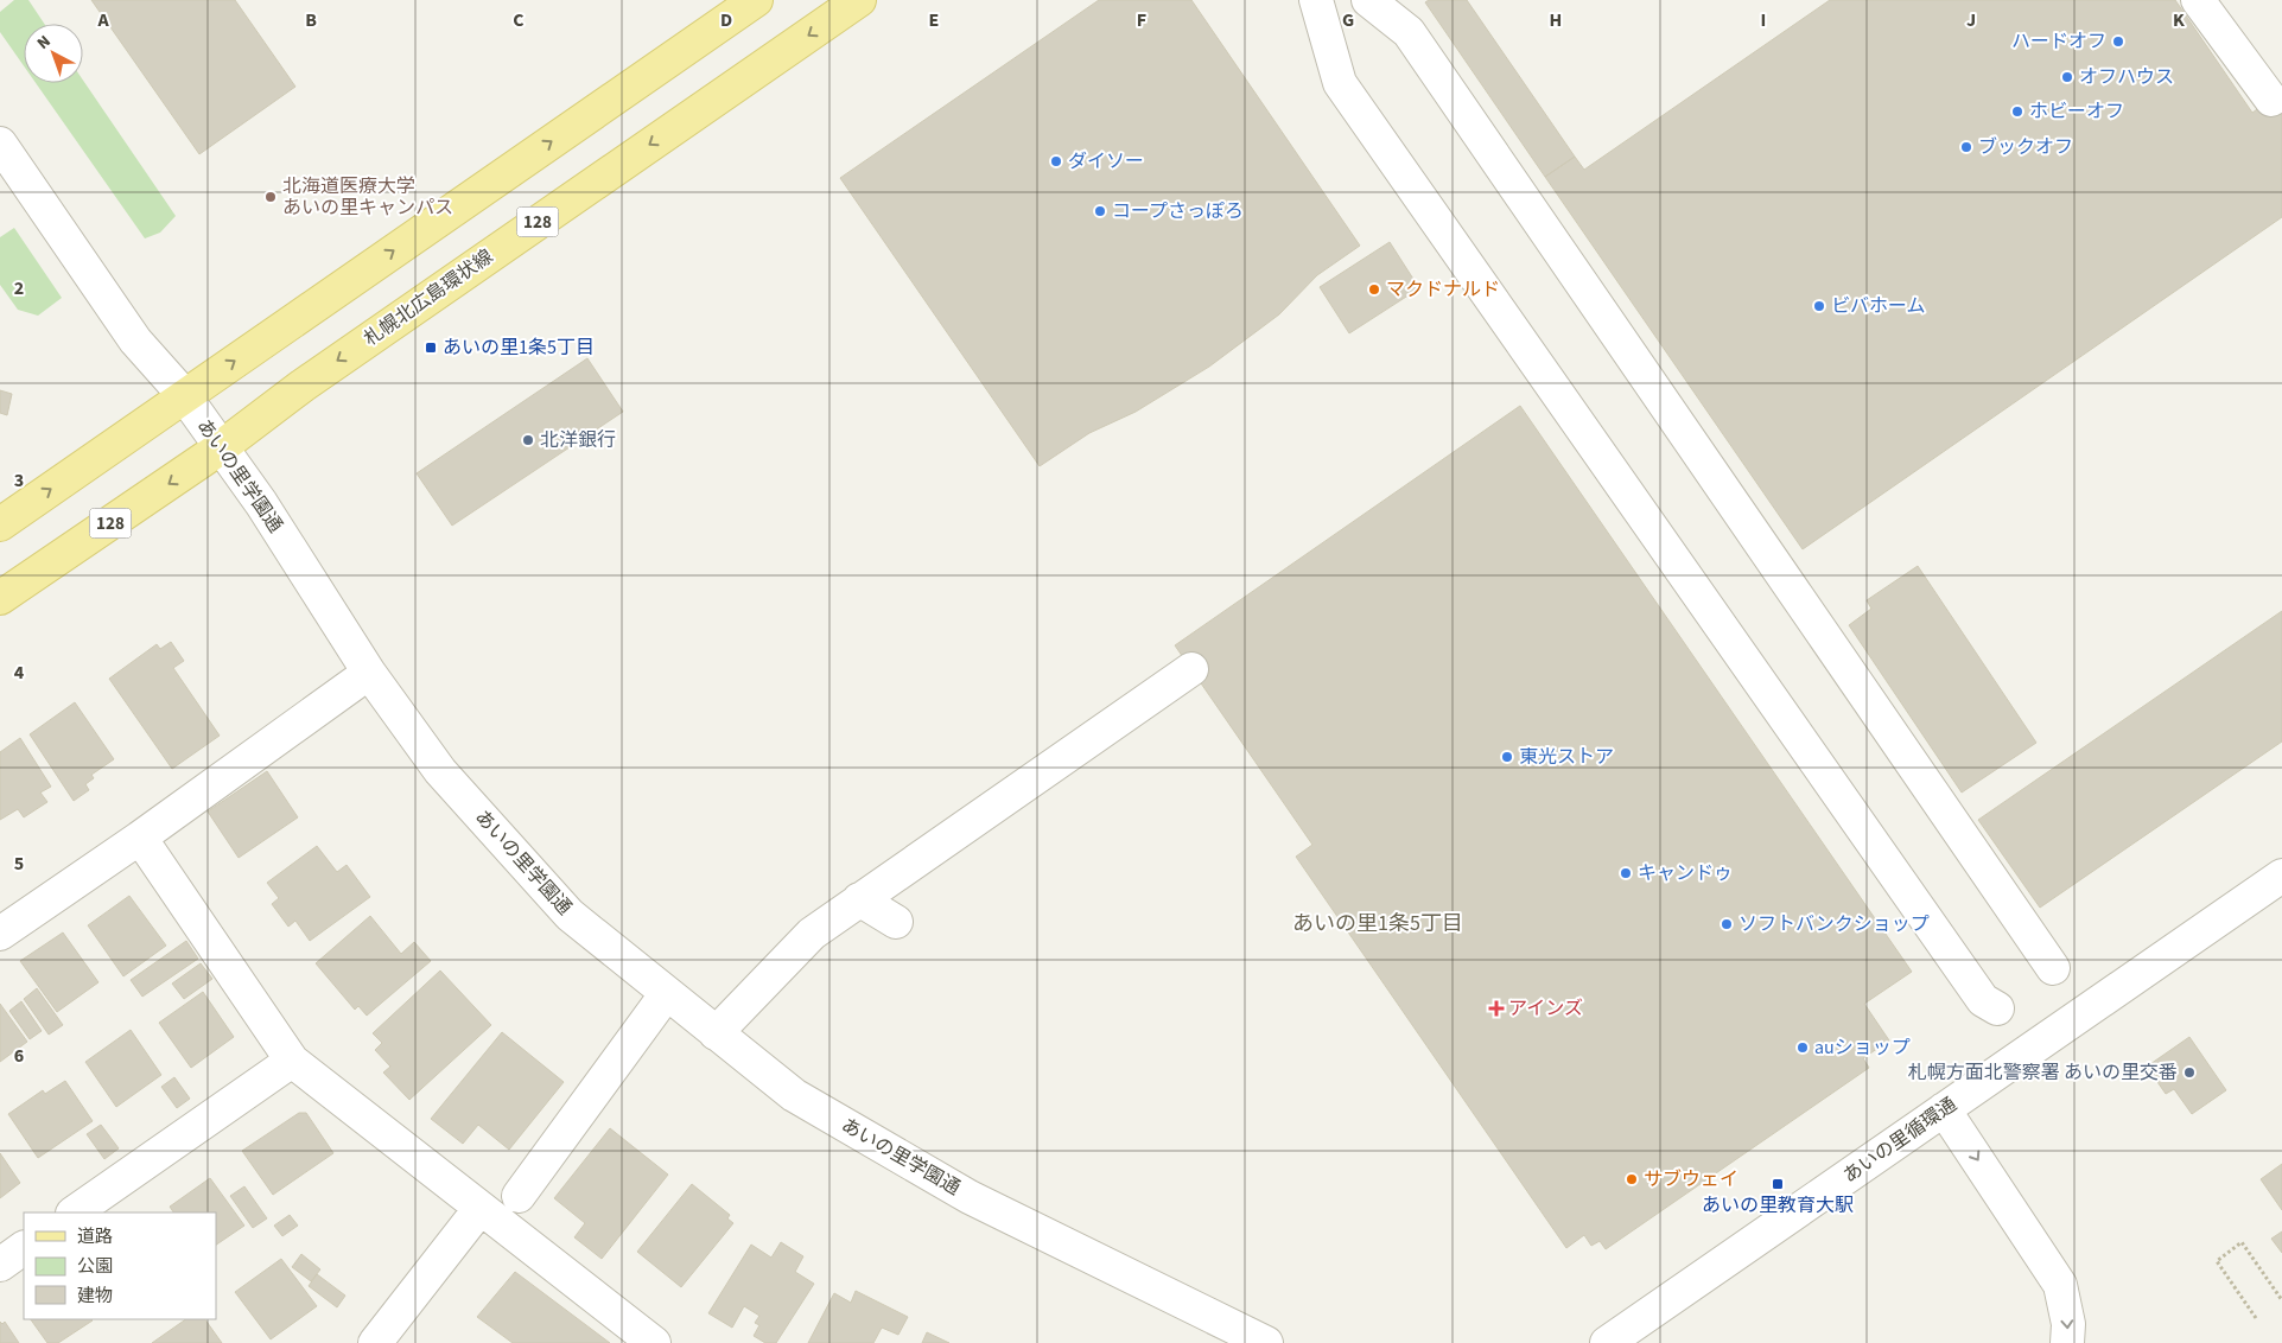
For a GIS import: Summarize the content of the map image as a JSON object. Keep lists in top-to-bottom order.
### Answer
{
  "streets": {
    "main road": ["128", "札幌北広島環状線"],
    "street": ["あいの里学園通", "あいの里循環通"]
  },
  "crossings": [
    ["札幌北広島環状線", "あいの里学園通"]
  ],
  "districts": ["あいの里1条5丁目"],
  "places": {
    "other": [
      "ハードオフ",
      "オフハウス",
      "ホビーオフ",
      "ブックオフ",
      "ダイソー",
      "北海道医療大学 あいの里キャンパス",
      "コープさっぽろ",
      "マクドナルド",
      "ビバホーム",
      "北洋銀行",
      "東光ストア",
      "キャンドゥ",
      "ソフトバンクショップ",
      "auショップ",
      "札幌方面北警察署 あいの里交番",
      "サブウェイ"
    ],
    "transit": ["あいの里1条5丁目", "あいの里教育大駅"],
    "health": ["アインズ"]
  },
  "legend": ["道路", "公園", "建物"],
  "north": "top left",
  "grid": {
    "columns": [
      "A",
      "B",
      "C",
      "D",
      "E",
      "F",
      "G",
      "H",
      "I",
      "J",
      "K"
    ],
    "rows": [
      "2",
      "3",
      "4",
      "5",
      "6"
    ]
  }
}
